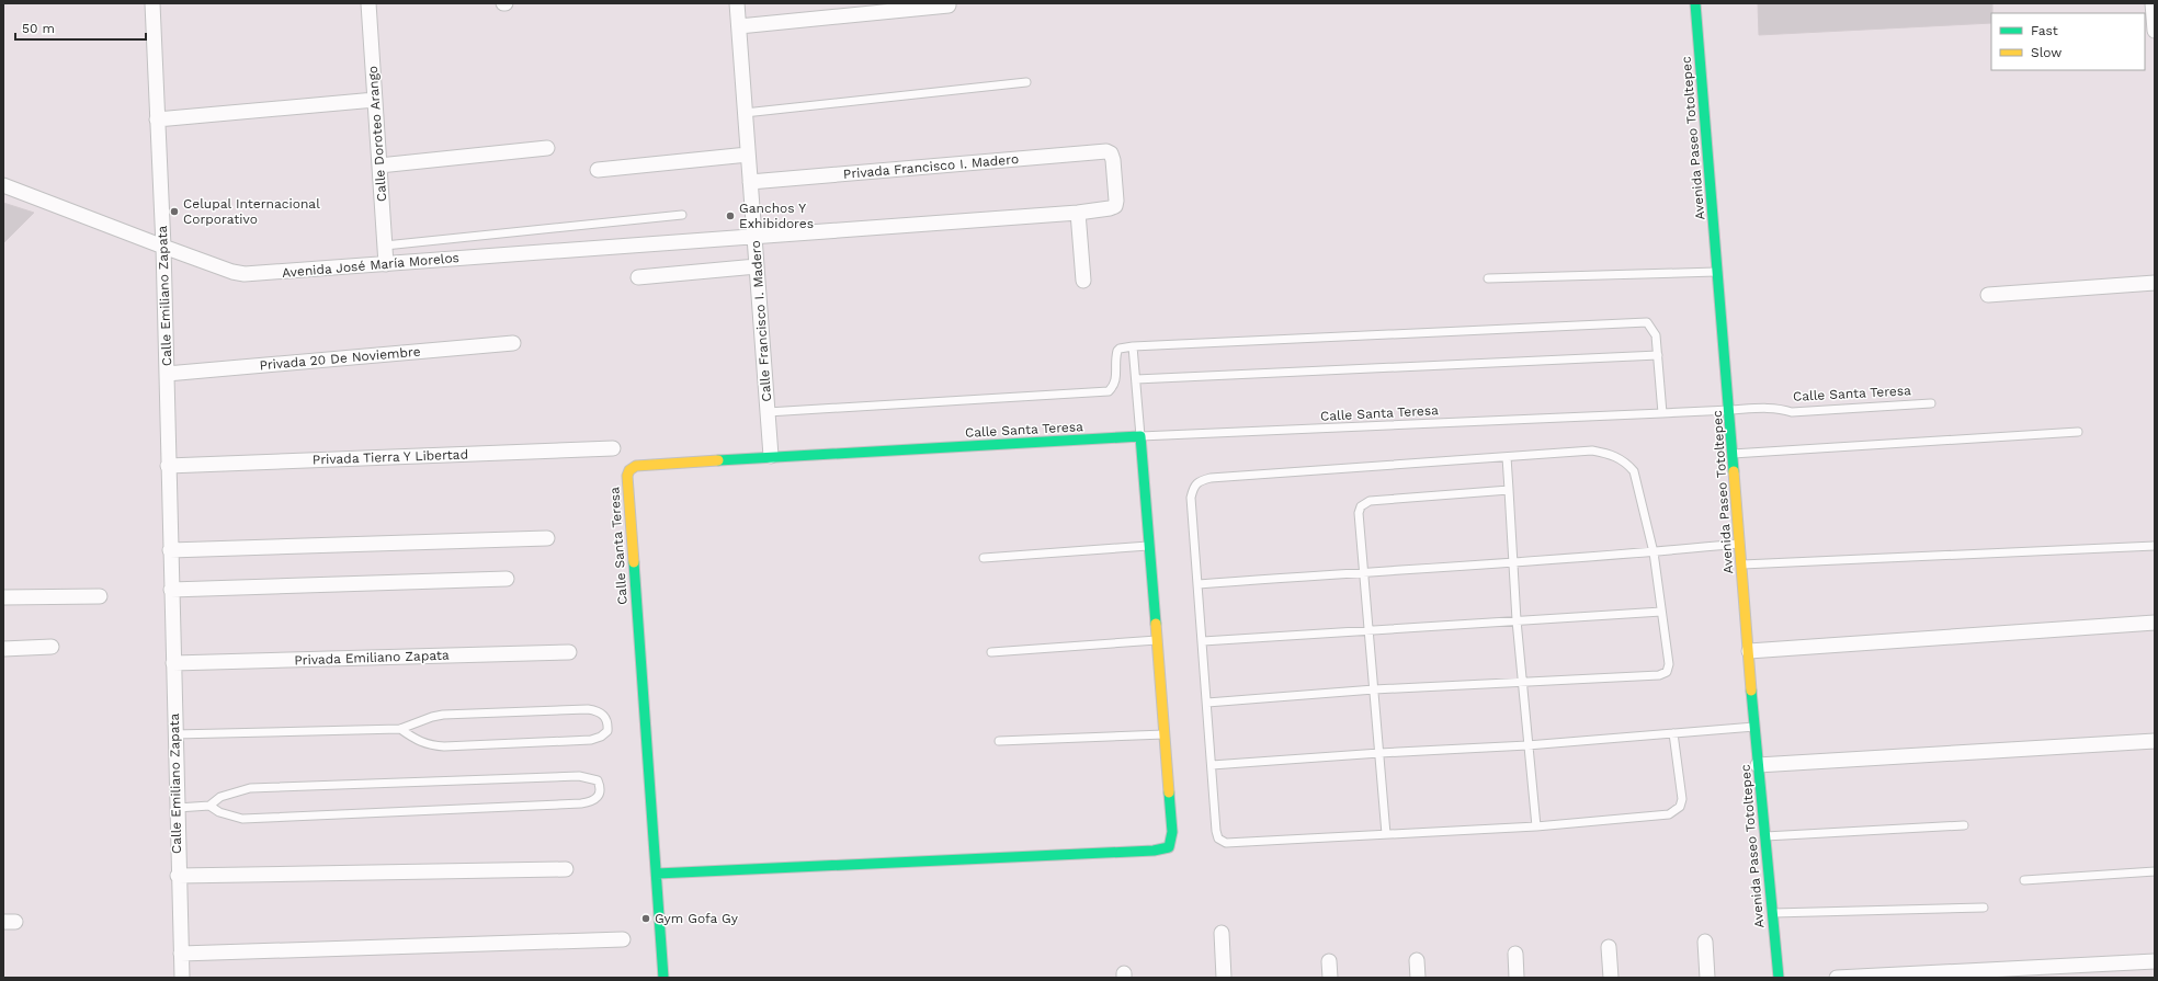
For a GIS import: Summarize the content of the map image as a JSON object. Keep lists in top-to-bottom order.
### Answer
{
  "streets": {
    "street": [
      "Calle Doroteo Arango",
      "Avenida Paseo Totoltepec",
      "Privada Francisco I. Madero",
      "Avenida José María Morelos",
      "Calle Emiliano Zapata",
      "Calle Francisco I. Madero",
      "Privada 20 De Noviembre",
      "Calle Santa Teresa",
      "Privada Tierra Y Libertad",
      "Privada Emiliano Zapata"
    ]
  },
  "crossings": [
    ["Calle Doroteo Arango", "Avenida José María Morelos"],
    ["Avenida Paseo Totoltepec", "Calle Santa Teresa"],
    ["Privada Francisco I. Madero", "Avenida José María Morelos"],
    ["Privada Francisco I. Madero", "Calle Francisco I. Madero"],
    ["Avenida José María Morelos", "Calle Emiliano Zapata"],
    ["Avenida José María Morelos", "Calle Francisco I. Madero"],
    ["Calle Emiliano Zapata", "Privada 20 De Noviembre"],
    ["Calle Emiliano Zapata", "Privada Tierra Y Libertad"],
    ["Calle Emiliano Zapata", "Privada Emiliano Zapata"],
    ["Calle Francisco I. Madero", "Calle Santa Teresa"]
  ],
  "places": ["Celupal Internacional Corporativo", "Ganchos Y Exhibidores", "Gym Gofa Gy"],
  "legend": ["Fast", "Slow"],
  "scale_bar": "50 m"
}
